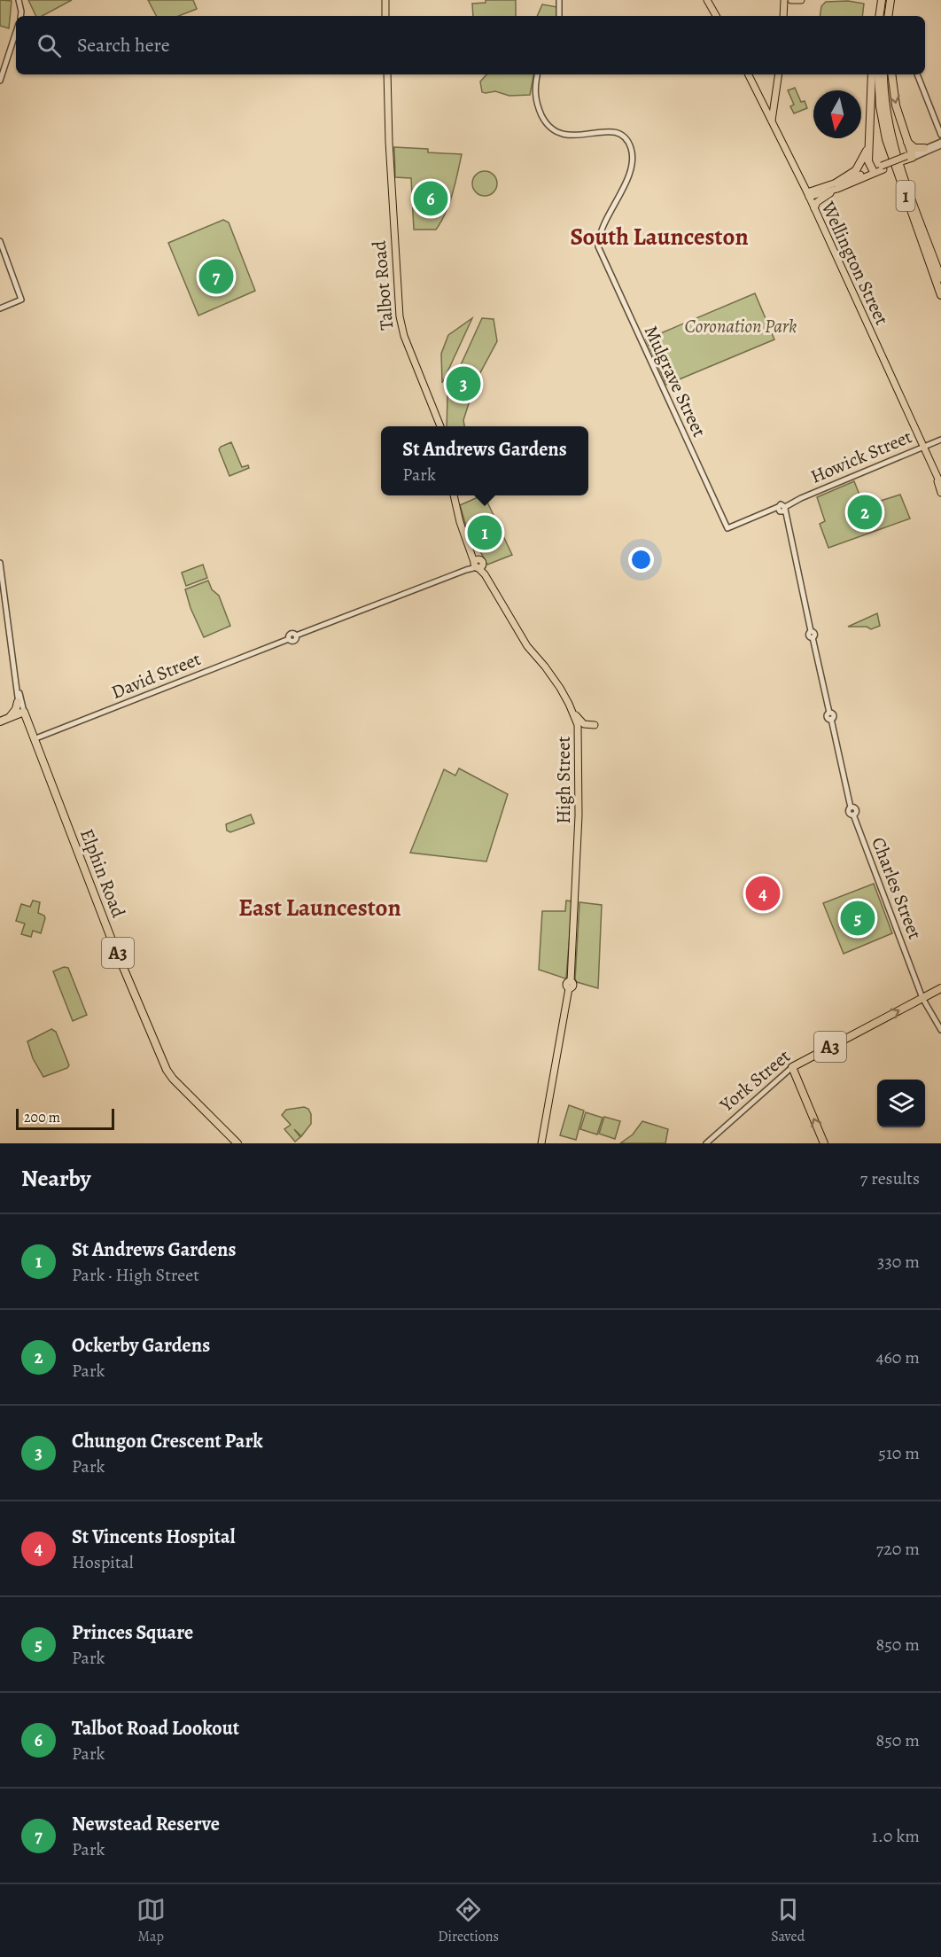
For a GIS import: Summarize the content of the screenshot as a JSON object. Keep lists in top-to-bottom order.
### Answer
{
  "streets": {
    "highway": [
      "1",
      "Elphin Road",
      "A3",
      "York Street"
    ],
    "main road": ["Wellington Street", "Talbot Road", "High Street"],
    "street": [
      "Mulgrave Street",
      "Howick Street",
      "David Street",
      "Charles Street"
    ]
  },
  "crossings": [
    ["Wellington Street", "Howick Street"],
    ["Mulgrave Street", "Howick Street"],
    ["Howick Street", "Charles Street"],
    ["David Street", "High Street"],
    ["David Street", "Elphin Road"],
    ["Charles Street", "York Street"],
    ["A3", "York Street"]
  ],
  "one_way": ["York Street"],
  "districts": ["South Launceston", "East Launceston"],
  "parks": ["Coronation Park"],
  "scale_bar": "200 m",
  "north": "bottom",
  "page": {
    "search": "Search here",
    "pins": [
      "6",
      "7",
      "3",
      "2",
      "1",
      "4",
      "5"
    ],
    "popup": ["St Andrews Gardens", "Park"],
    "scale": "200 m",
    "heading": ["Nearby", "7 results"],
    "list": [
      {
        "mark": "1",
        "name": "St Andrews Gardens",
        "note": "Park · High Street",
        "value": "330 m"
      },
      {
        "mark": "2",
        "name": "Ockerby Gardens",
        "note": "Park",
        "value": "460 m"
      },
      {
        "mark": "3",
        "name": "Chungon Crescent Park",
        "note": "Park",
        "value": "510 m"
      },
      {
        "mark": "4",
        "name": "St Vincents Hospital",
        "note": "Hospital",
        "value": "720 m"
      },
      {
        "mark": "5",
        "name": "Princes Square",
        "note": "Park",
        "value": "850 m"
      },
      {
        "mark": "6",
        "name": "Talbot Road Lookout",
        "note": "Park",
        "value": "850 m"
      },
      {
        "mark": "7",
        "name": "Newstead Reserve",
        "note": "Park",
        "value": "1.0 km"
      }
    ],
    "nav": ["Map", "Directions", "Saved"]
  }
}
